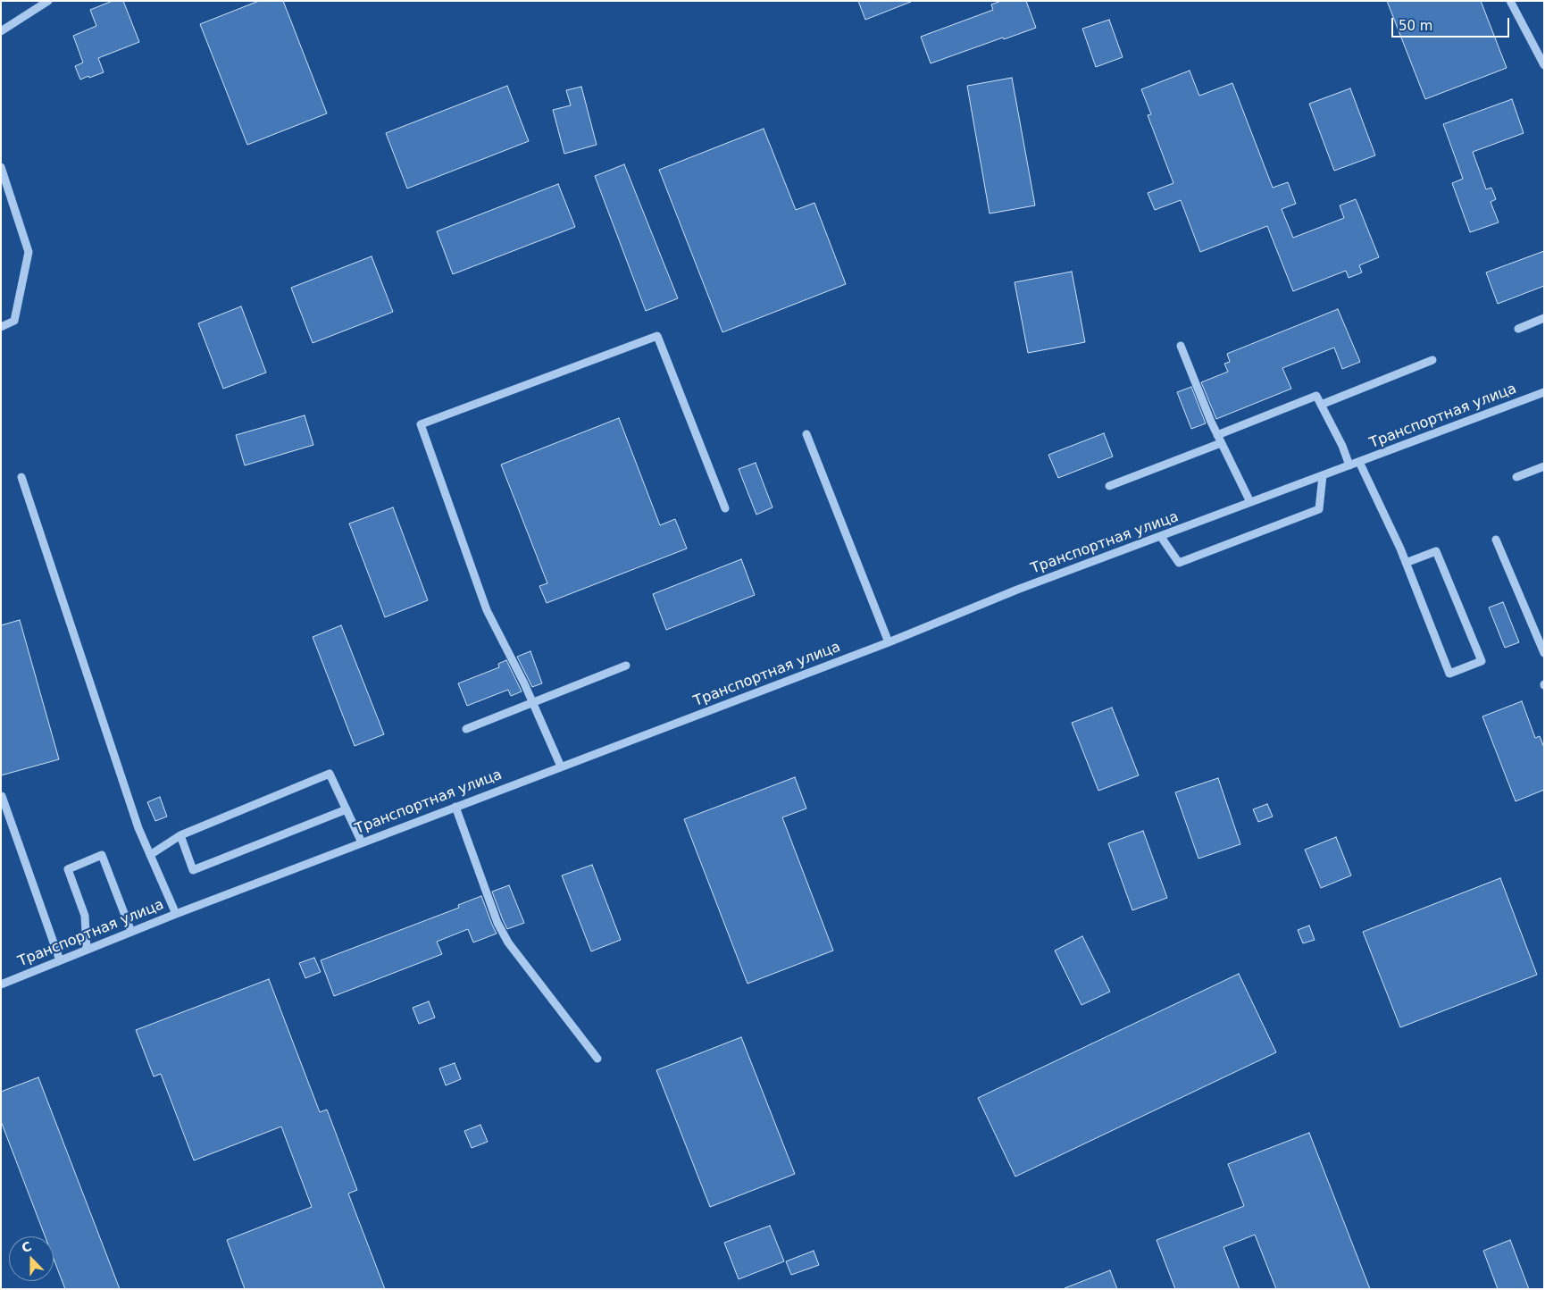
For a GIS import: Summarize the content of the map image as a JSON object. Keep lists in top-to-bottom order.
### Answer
{
  "streets": {
    "street": ["Транспортная улица"]
  },
  "scale_bar": "50 m",
  "north": "top"
}
